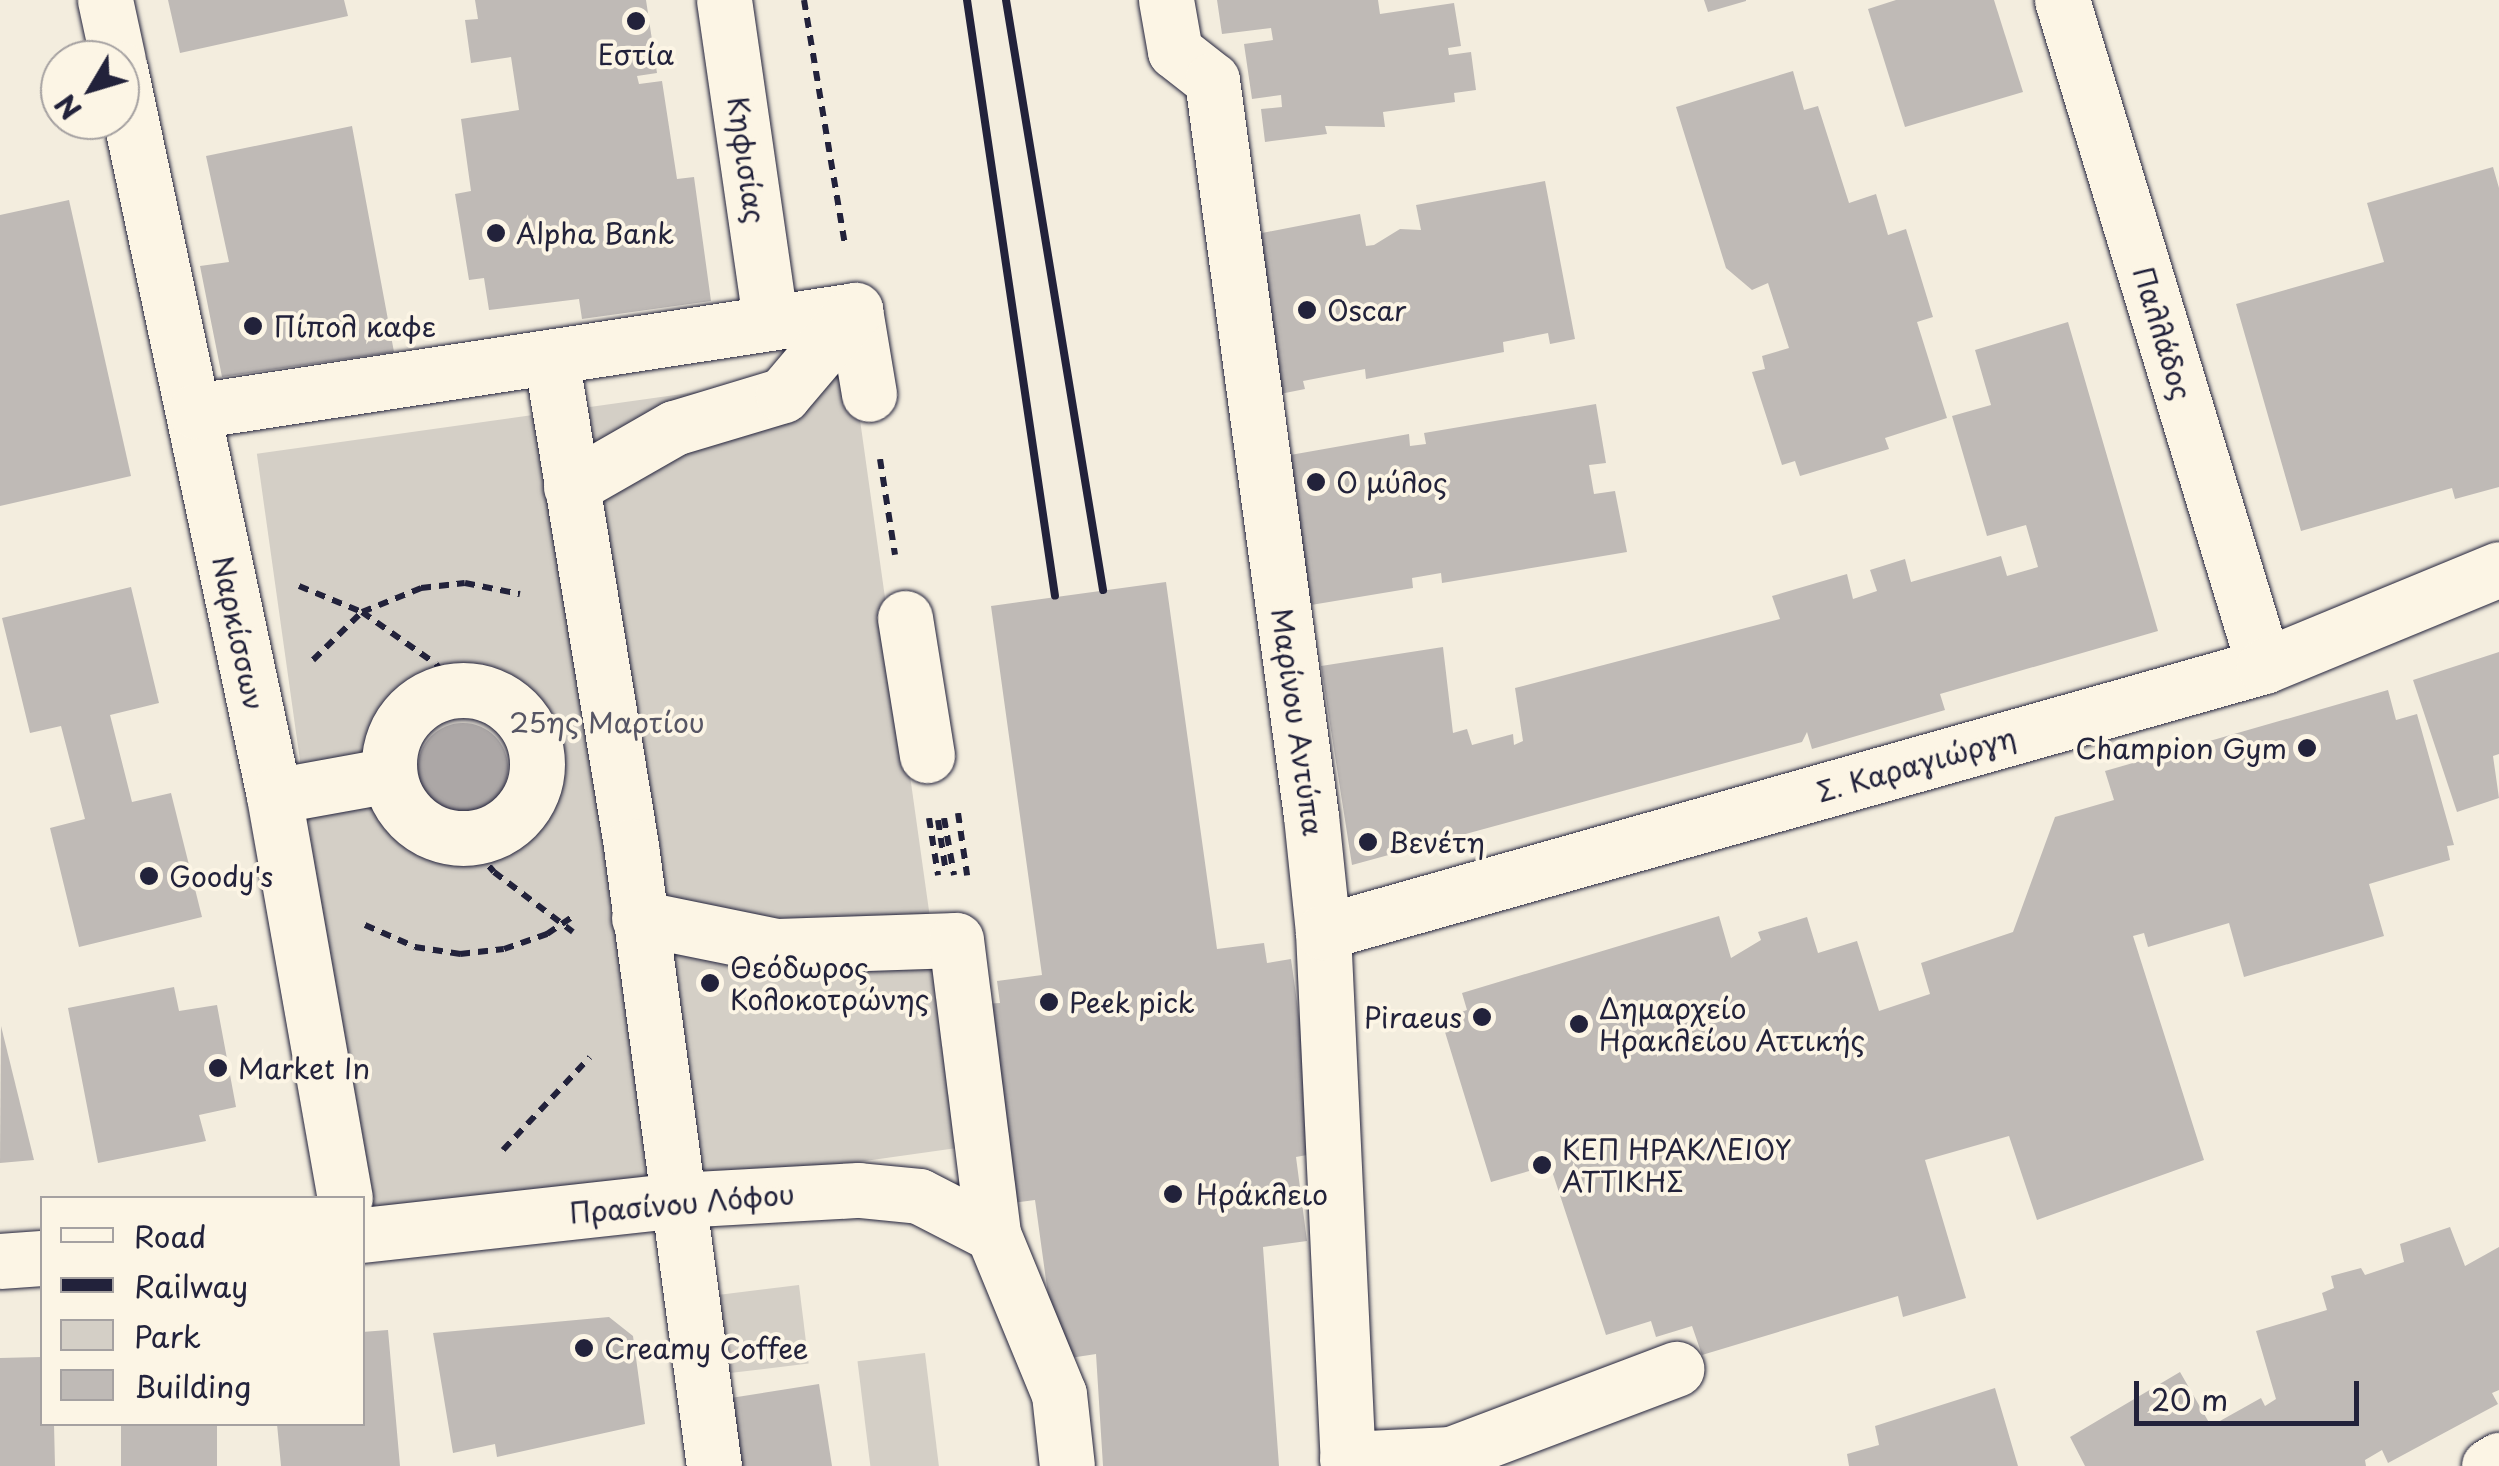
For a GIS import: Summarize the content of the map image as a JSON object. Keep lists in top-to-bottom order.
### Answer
{
  "streets": {
    "street": [
      "Κηφισίας",
      "Παλλάδος",
      "Ναρκίσσων",
      "Μαρίνου Αντύπα",
      "Σ. Καραγιώργη",
      "Πρασίνου Λόφου"
    ]
  },
  "crossings": [
    ["Παλλάδος", "Σ. Καραγιώργη"],
    ["Μαρίνου Αντύπα", "Σ. Καραγιώργη"]
  ],
  "parks": ["25ης Μαρτίου"],
  "places": [
    "Εστία",
    "Alpha Bank",
    "Oscar",
    "Πίπολ καφε",
    "Ο μύλος",
    "Champion Gym",
    "Βενέτη",
    "Goody's",
    "Θεόδωρος Κολοκοτρώνης",
    "Peek pick",
    "Piraeus",
    "Δημαρχείο Ηρακλείου Αττικής",
    "Market In",
    "ΚΕΠ ΗΡΑΚΛΕΙΟΥ ΑΤΤΙΚΗΣ",
    "Ηράκλειο",
    "Creamy Coffee"
  ],
  "legend": [
    "Road",
    "Railway",
    "Park",
    "Building"
  ],
  "scale_bar": "20 m",
  "north": "bottom left"
}
